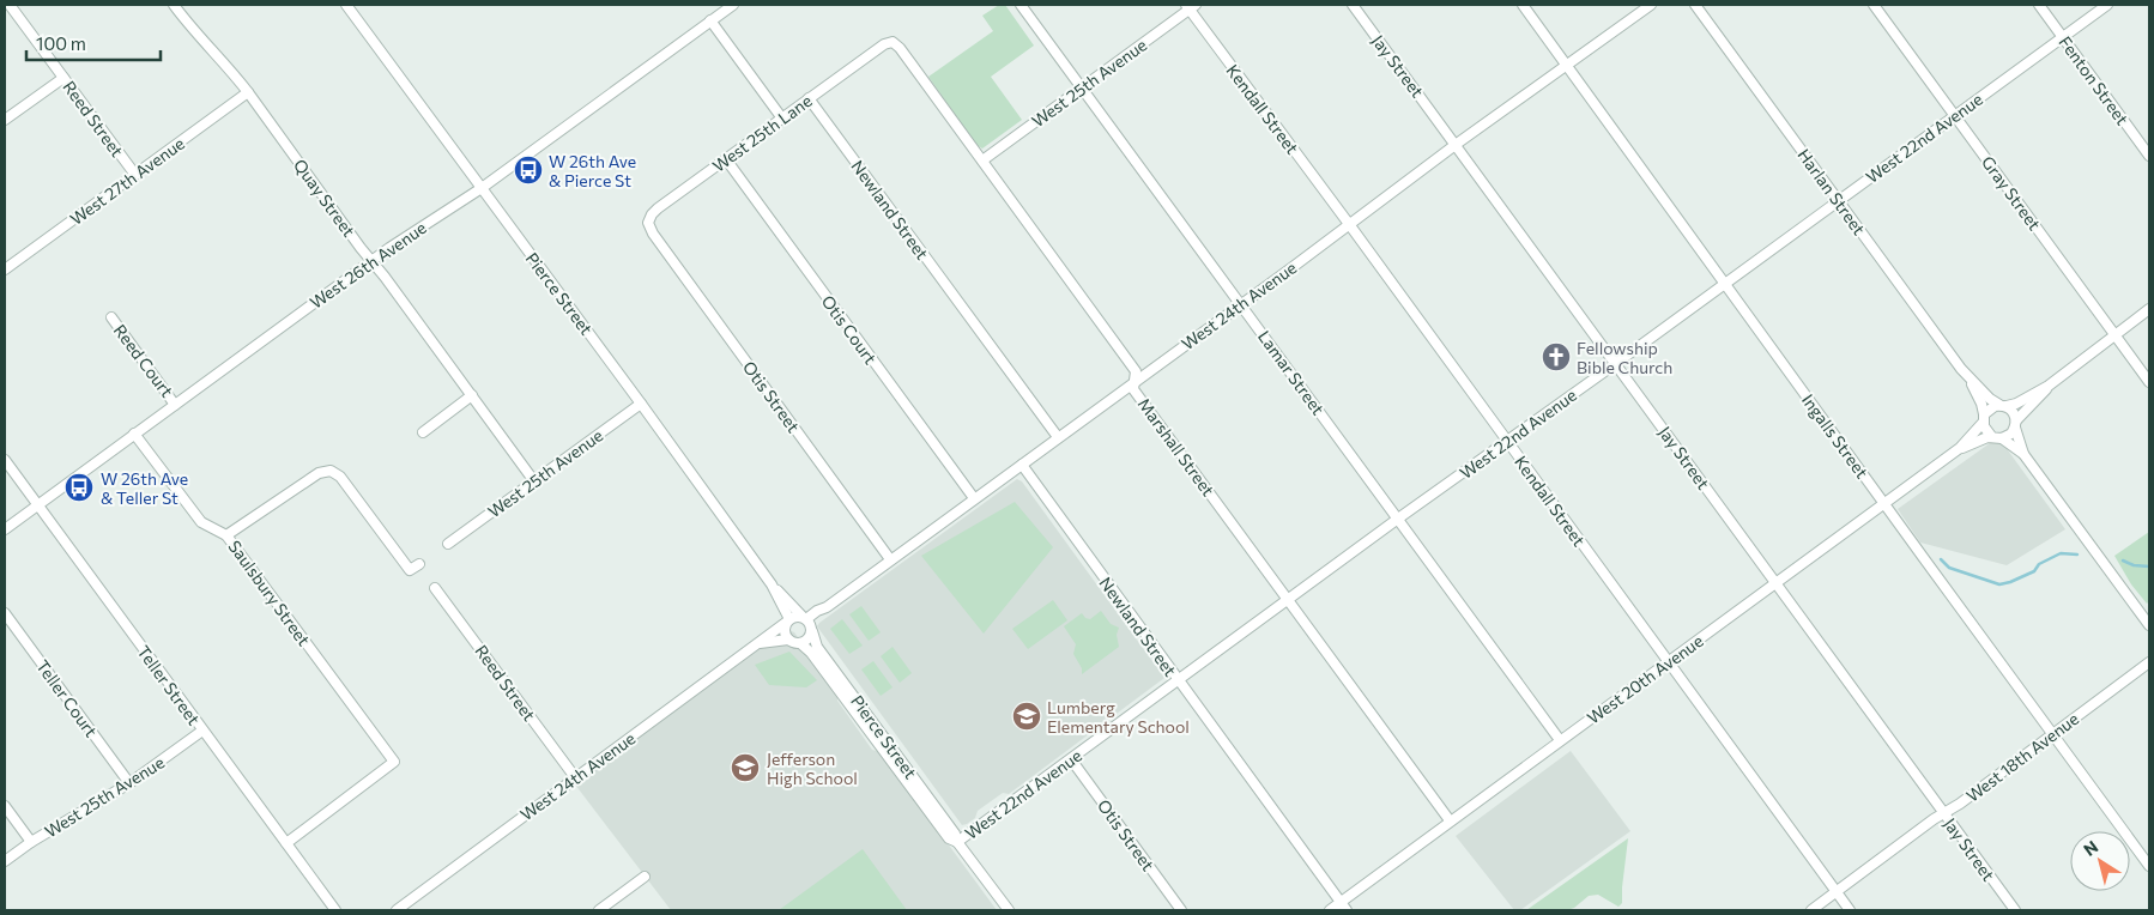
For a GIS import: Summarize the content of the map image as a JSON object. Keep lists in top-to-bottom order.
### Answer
{
  "streets": {
    "street": [
      "Jay Street",
      "Fenton Street",
      "West 25th Avenue",
      "Kendall Street",
      "Reed Street",
      "West 25th Lane",
      "West 22nd Avenue",
      "West 27th Avenue",
      "Harlan Street",
      "Gray Street",
      "Quay Street",
      "Newland Street",
      "West 26th Avenue",
      "Pierce Street",
      "West 24th Avenue",
      "Otis Court",
      "Reed Court",
      "Lamar Street",
      "Otis Street",
      "Ingalls Street",
      "Marshall Street",
      "Saulsbury Street",
      "West 20th Avenue",
      "Teller Street",
      "Teller Court",
      "West 18th Avenue"
    ]
  },
  "crossings": [
    ["Jay Street", "West 22nd Avenue"],
    ["Jay Street", "West 24th Avenue"],
    ["Jay Street", "West 20th Avenue"],
    ["Jay Street", "West 18th Avenue"],
    ["Fenton Street", "West 22nd Avenue"],
    ["West 25th Avenue", "Kendall Street"],
    ["West 25th Avenue", "Quay Street"],
    ["West 25th Avenue", "Pierce Street"],
    ["West 25th Avenue", "Lamar Street"],
    ["West 25th Avenue", "Marshall Street"],
    ["West 25th Avenue", "Teller Street"],
    ["West 25th Avenue", "Teller Court"],
    ["Kendall Street", "West 22nd Avenue"],
    ["Kendall Street", "West 24th Avenue"],
    ["Kendall Street", "West 20th Avenue"],
    ["Kendall Street", "West 18th Avenue"],
    ["Reed Street", "West 27th Avenue"],
    ["Reed Street", "West 24th Avenue"],
    ["West 25th Lane", "Newland Street"],
    ["West 25th Lane", "Otis Court"],
    ["West 25th Lane", "Otis Street"],
    ["West 25th Lane", "Marshall Street"],
    ["West 22nd Avenue", "Harlan Street"],
    ["West 22nd Avenue", "Gray Street"],
    ["West 22nd Avenue", "Newland Street"],
    ["West 22nd Avenue", "Pierce Street"],
    ["West 22nd Avenue", "Lamar Street"],
    ["West 22nd Avenue", "Otis Street"],
    ["West 22nd Avenue", "Ingalls Street"],
    ["West 22nd Avenue", "Marshall Street"],
    ["West 27th Avenue", "Quay Street"],
    ["Harlan Street", "West 20th Avenue"],
    ["Quay Street", "West 26th Avenue"],
    ["Newland Street", "West 24th Avenue"],
    ["Newland Street", "West 20th Avenue"],
    ["West 26th Avenue", "Pierce Street"],
    ["West 26th Avenue", "Reed Court"],
    ["West 26th Avenue", "Saulsbury Street"],
    ["West 26th Avenue", "Teller Street"],
    ["Pierce Street", "West 24th Avenue"],
    ["West 24th Avenue", "Otis Court"],
    ["West 24th Avenue", "Lamar Street"],
    ["West 24th Avenue", "Otis Street"],
    ["West 24th Avenue", "Ingalls Street"],
    ["West 24th Avenue", "Marshall Street"],
    ["Lamar Street", "West 20th Avenue"],
    ["Ingalls Street", "West 20th Avenue"],
    ["Ingalls Street", "West 18th Avenue"],
    ["Marshall Street", "West 20th Avenue"],
    ["Saulsbury Street", "Teller Street"]
  ],
  "places": {
    "bus stop": ["W 26th Ave & Pierce St", "W 26th Ave & Teller St"],
    "church": ["Fellowship Bible Church"],
    "school or university": ["Lumberg Elementary School", "Jefferson High School"]
  },
  "scale_bar": "100 m",
  "north": "top left"
}
